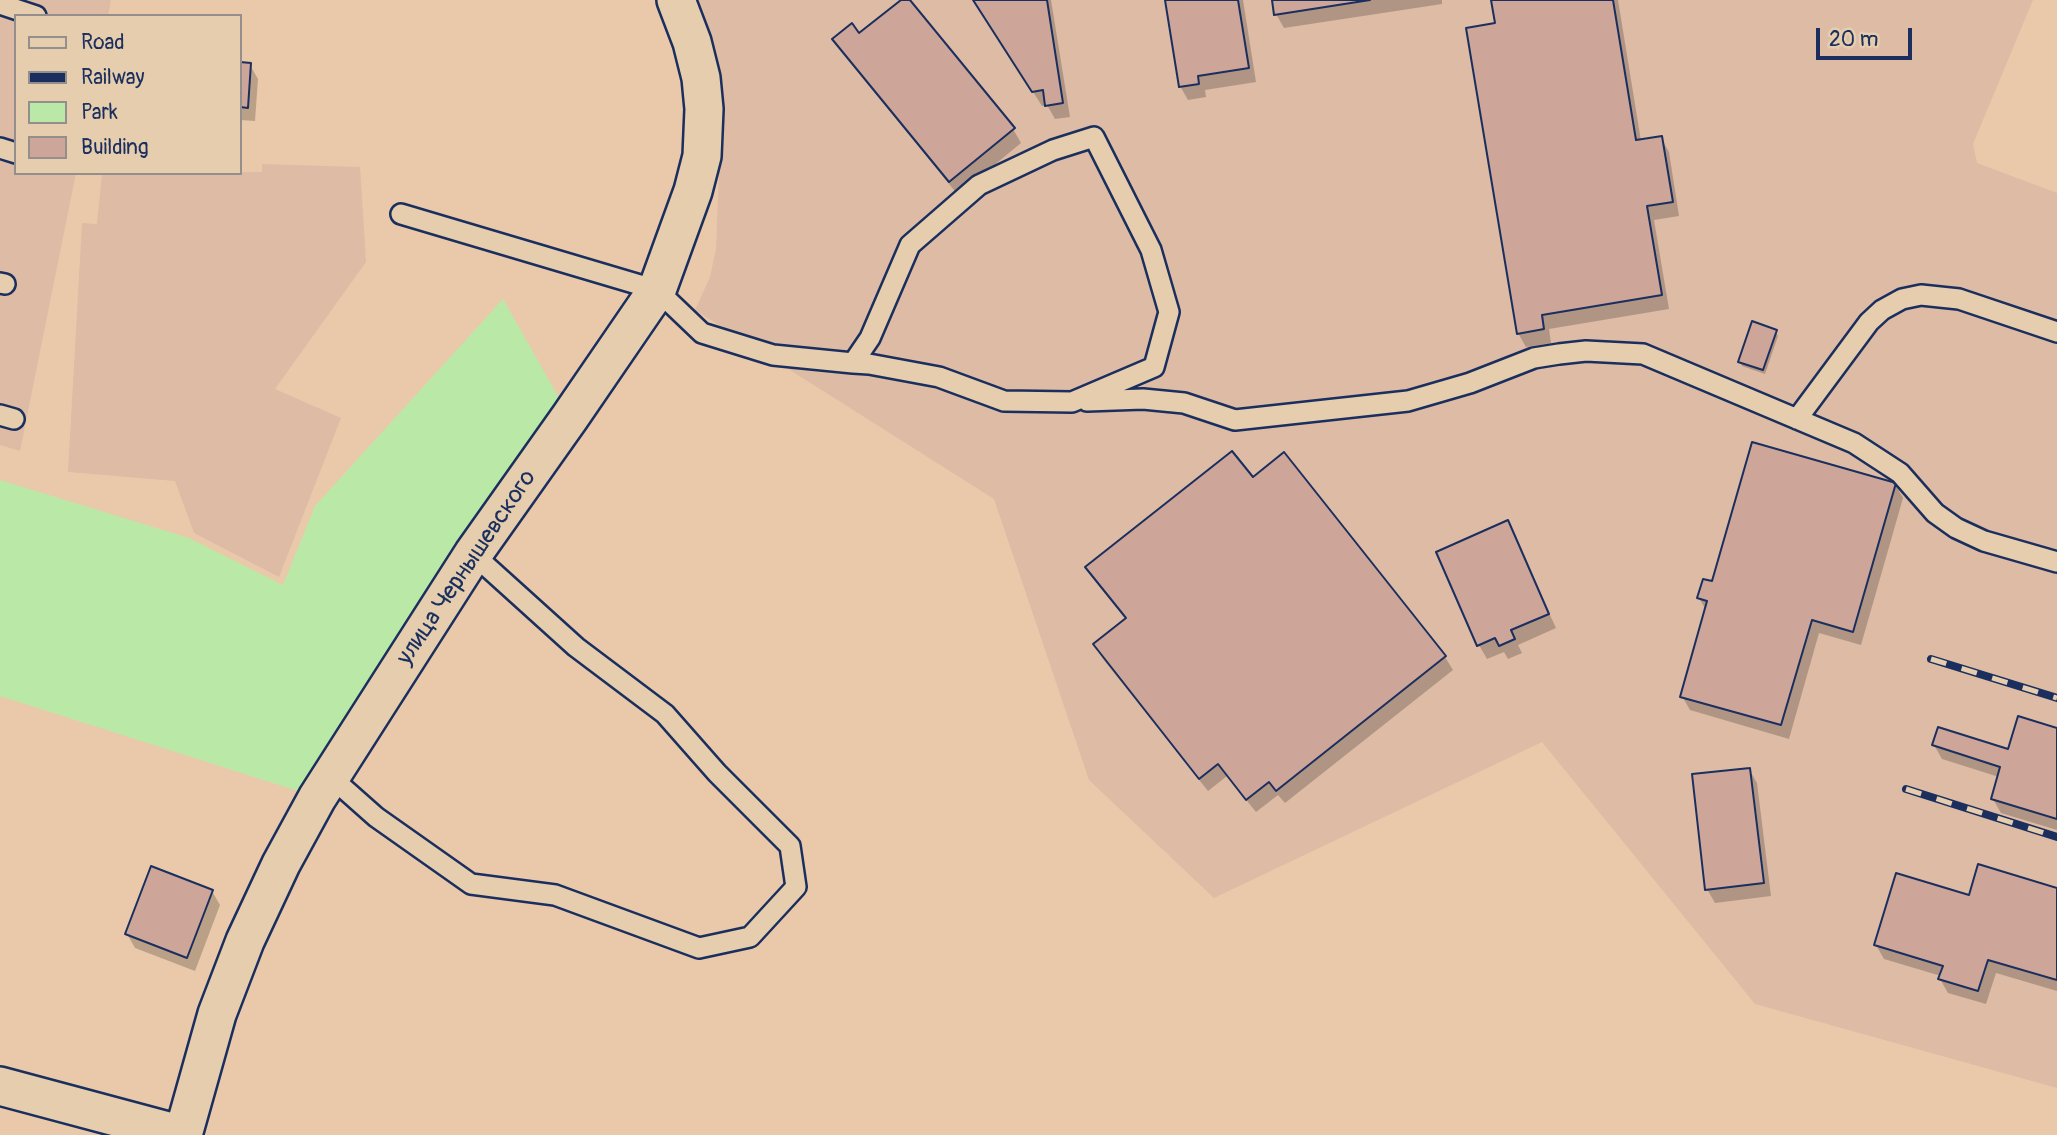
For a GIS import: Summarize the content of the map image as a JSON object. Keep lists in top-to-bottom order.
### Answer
{
  "streets": {
    "street": ["улица Чернышевского"]
  },
  "legend": [
    "Road",
    "Railway",
    "Park",
    "Building"
  ],
  "scale_bar": "20 m"
}
